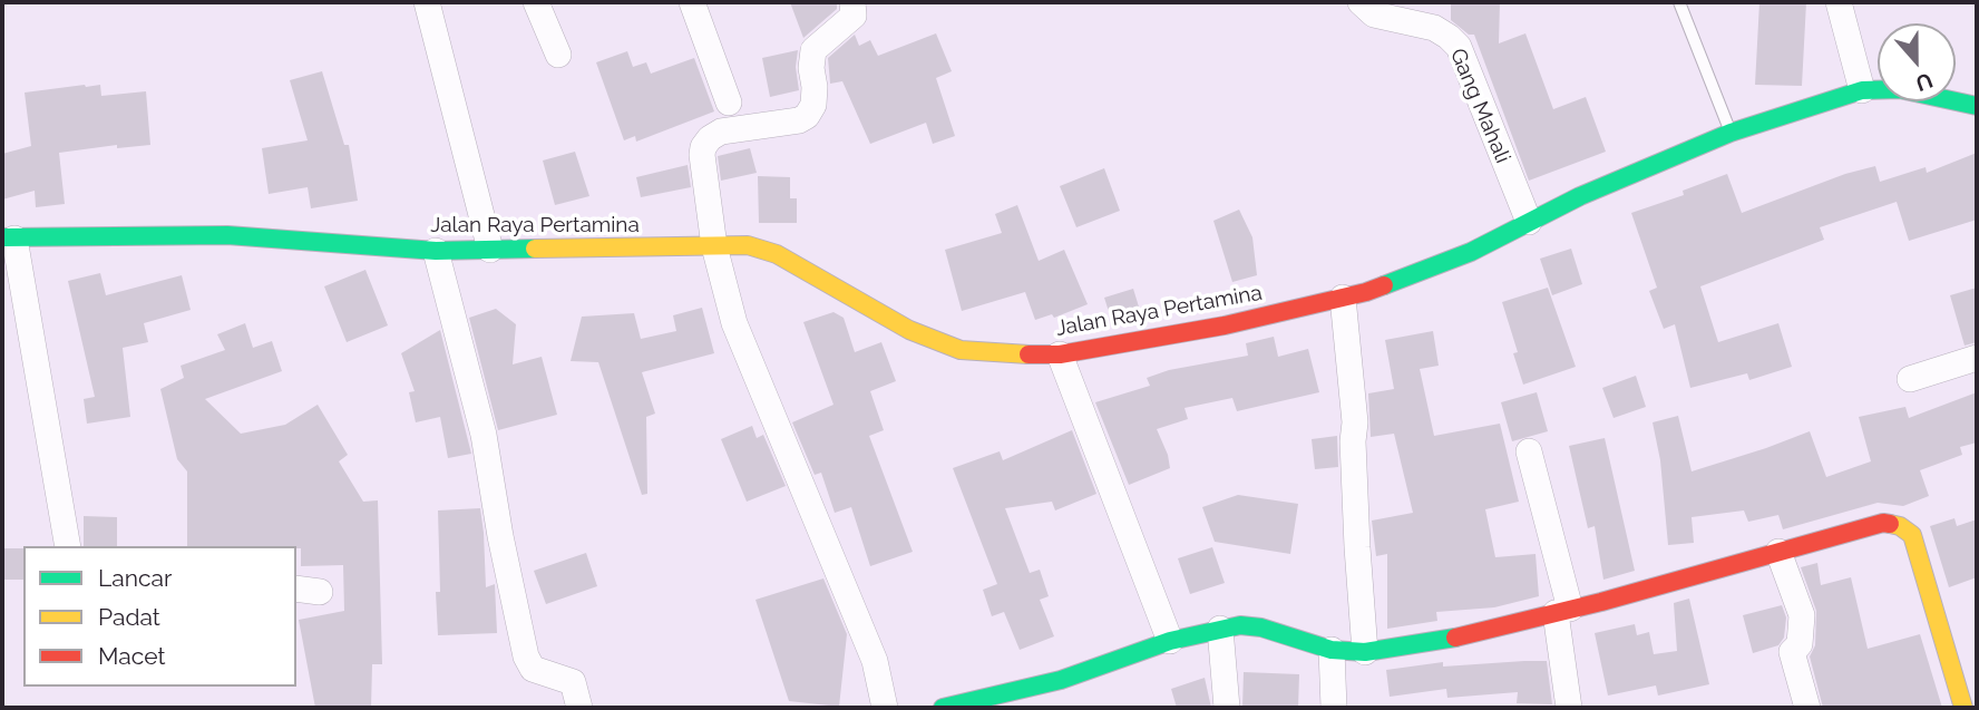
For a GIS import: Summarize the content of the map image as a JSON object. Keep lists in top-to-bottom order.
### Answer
{
  "streets": {
    "main road": ["Jalan Raya Pertamina"],
    "street": ["Gang Mahali"]
  },
  "crossings": [
    ["Gang Mahali", "Jalan Raya Pertamina"]
  ],
  "legend": ["Lancar", "Padat", "Macet"],
  "north": "bottom"
}
